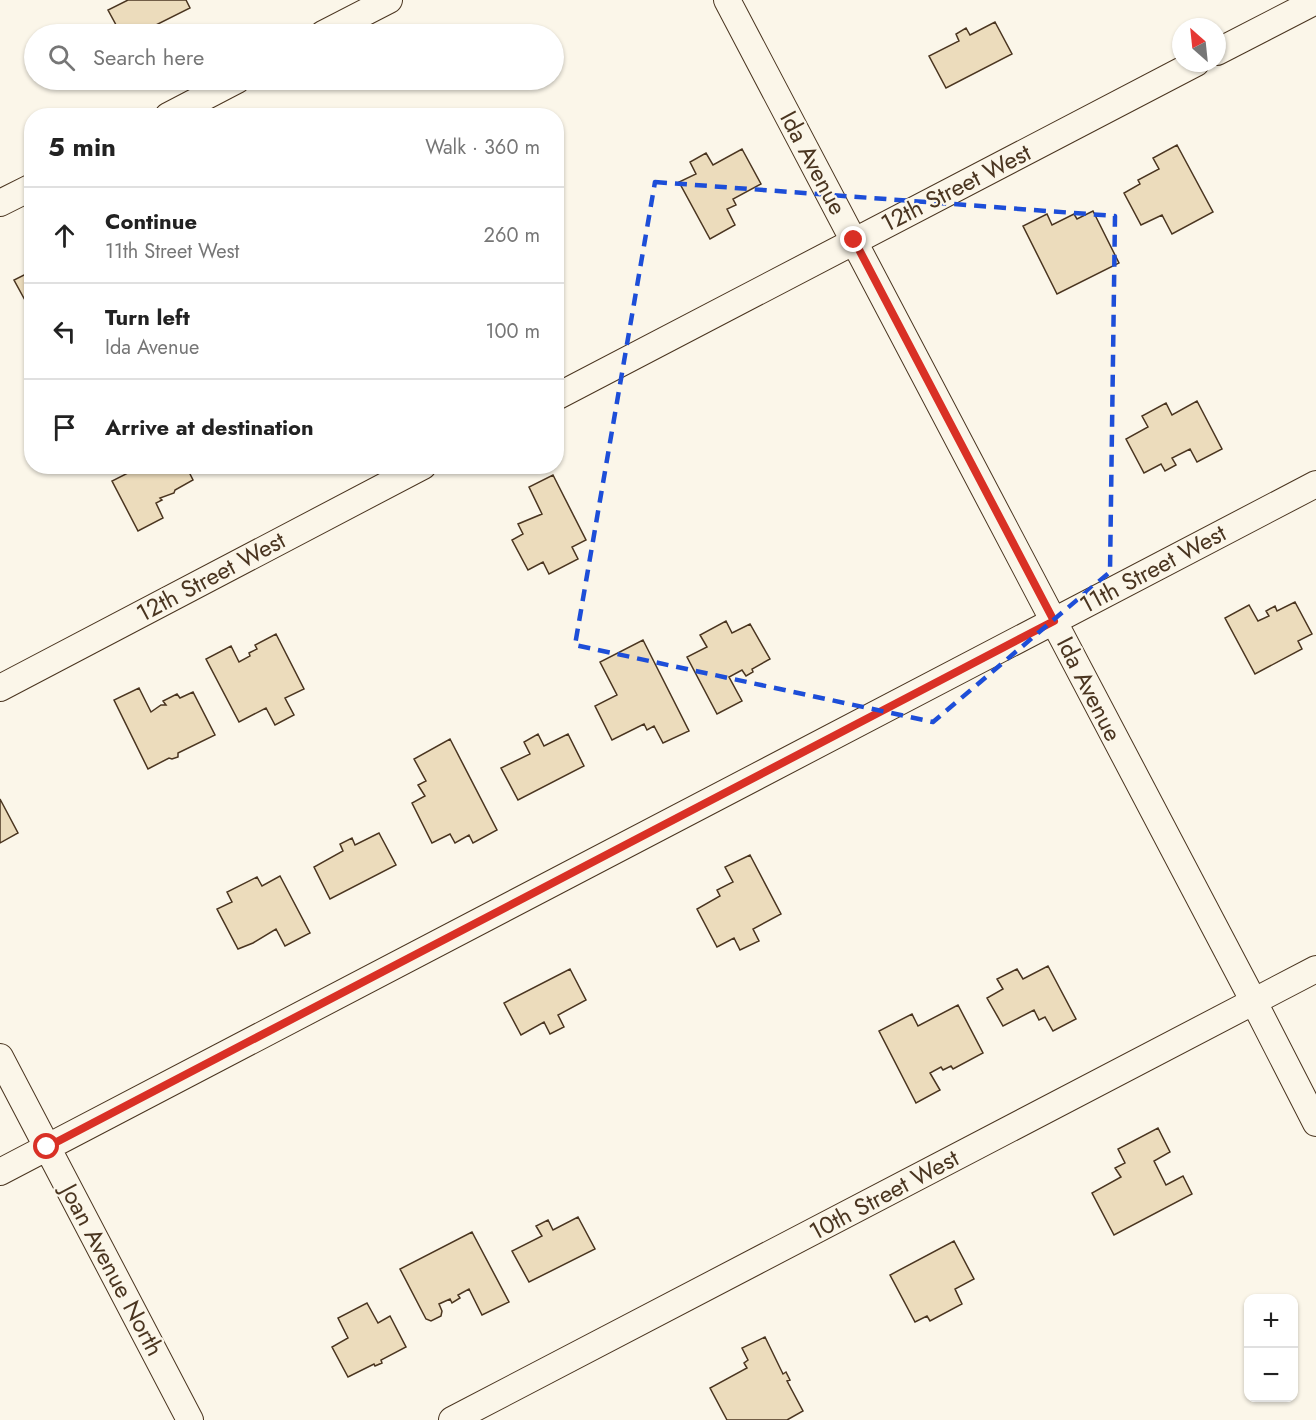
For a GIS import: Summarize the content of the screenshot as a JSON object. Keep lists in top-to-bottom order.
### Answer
{
  "streets": {
    "street": [
      "Ida Avenue",
      "12th Street West",
      "11th Street West",
      "10th Street West",
      "Joan Avenue North"
    ]
  },
  "crossings": [
    ["Ida Avenue", "12th Street West"],
    ["Ida Avenue", "11th Street West"],
    ["Ida Avenue", "10th Street West"],
    ["11th Street West", "Joan Avenue North"]
  ],
  "north": "top left",
  "page": {
    "search": "Search here",
    "heading": ["5 min", "Walk · 360 m"],
    "list": [
      ["Continue", "11th Street West", "260 m"],
      ["Turn left", "Ida Avenue", "100 m"],
      "Arrive at destination"
    ],
    "map_buttons": ["+", "−"]
  }
}
